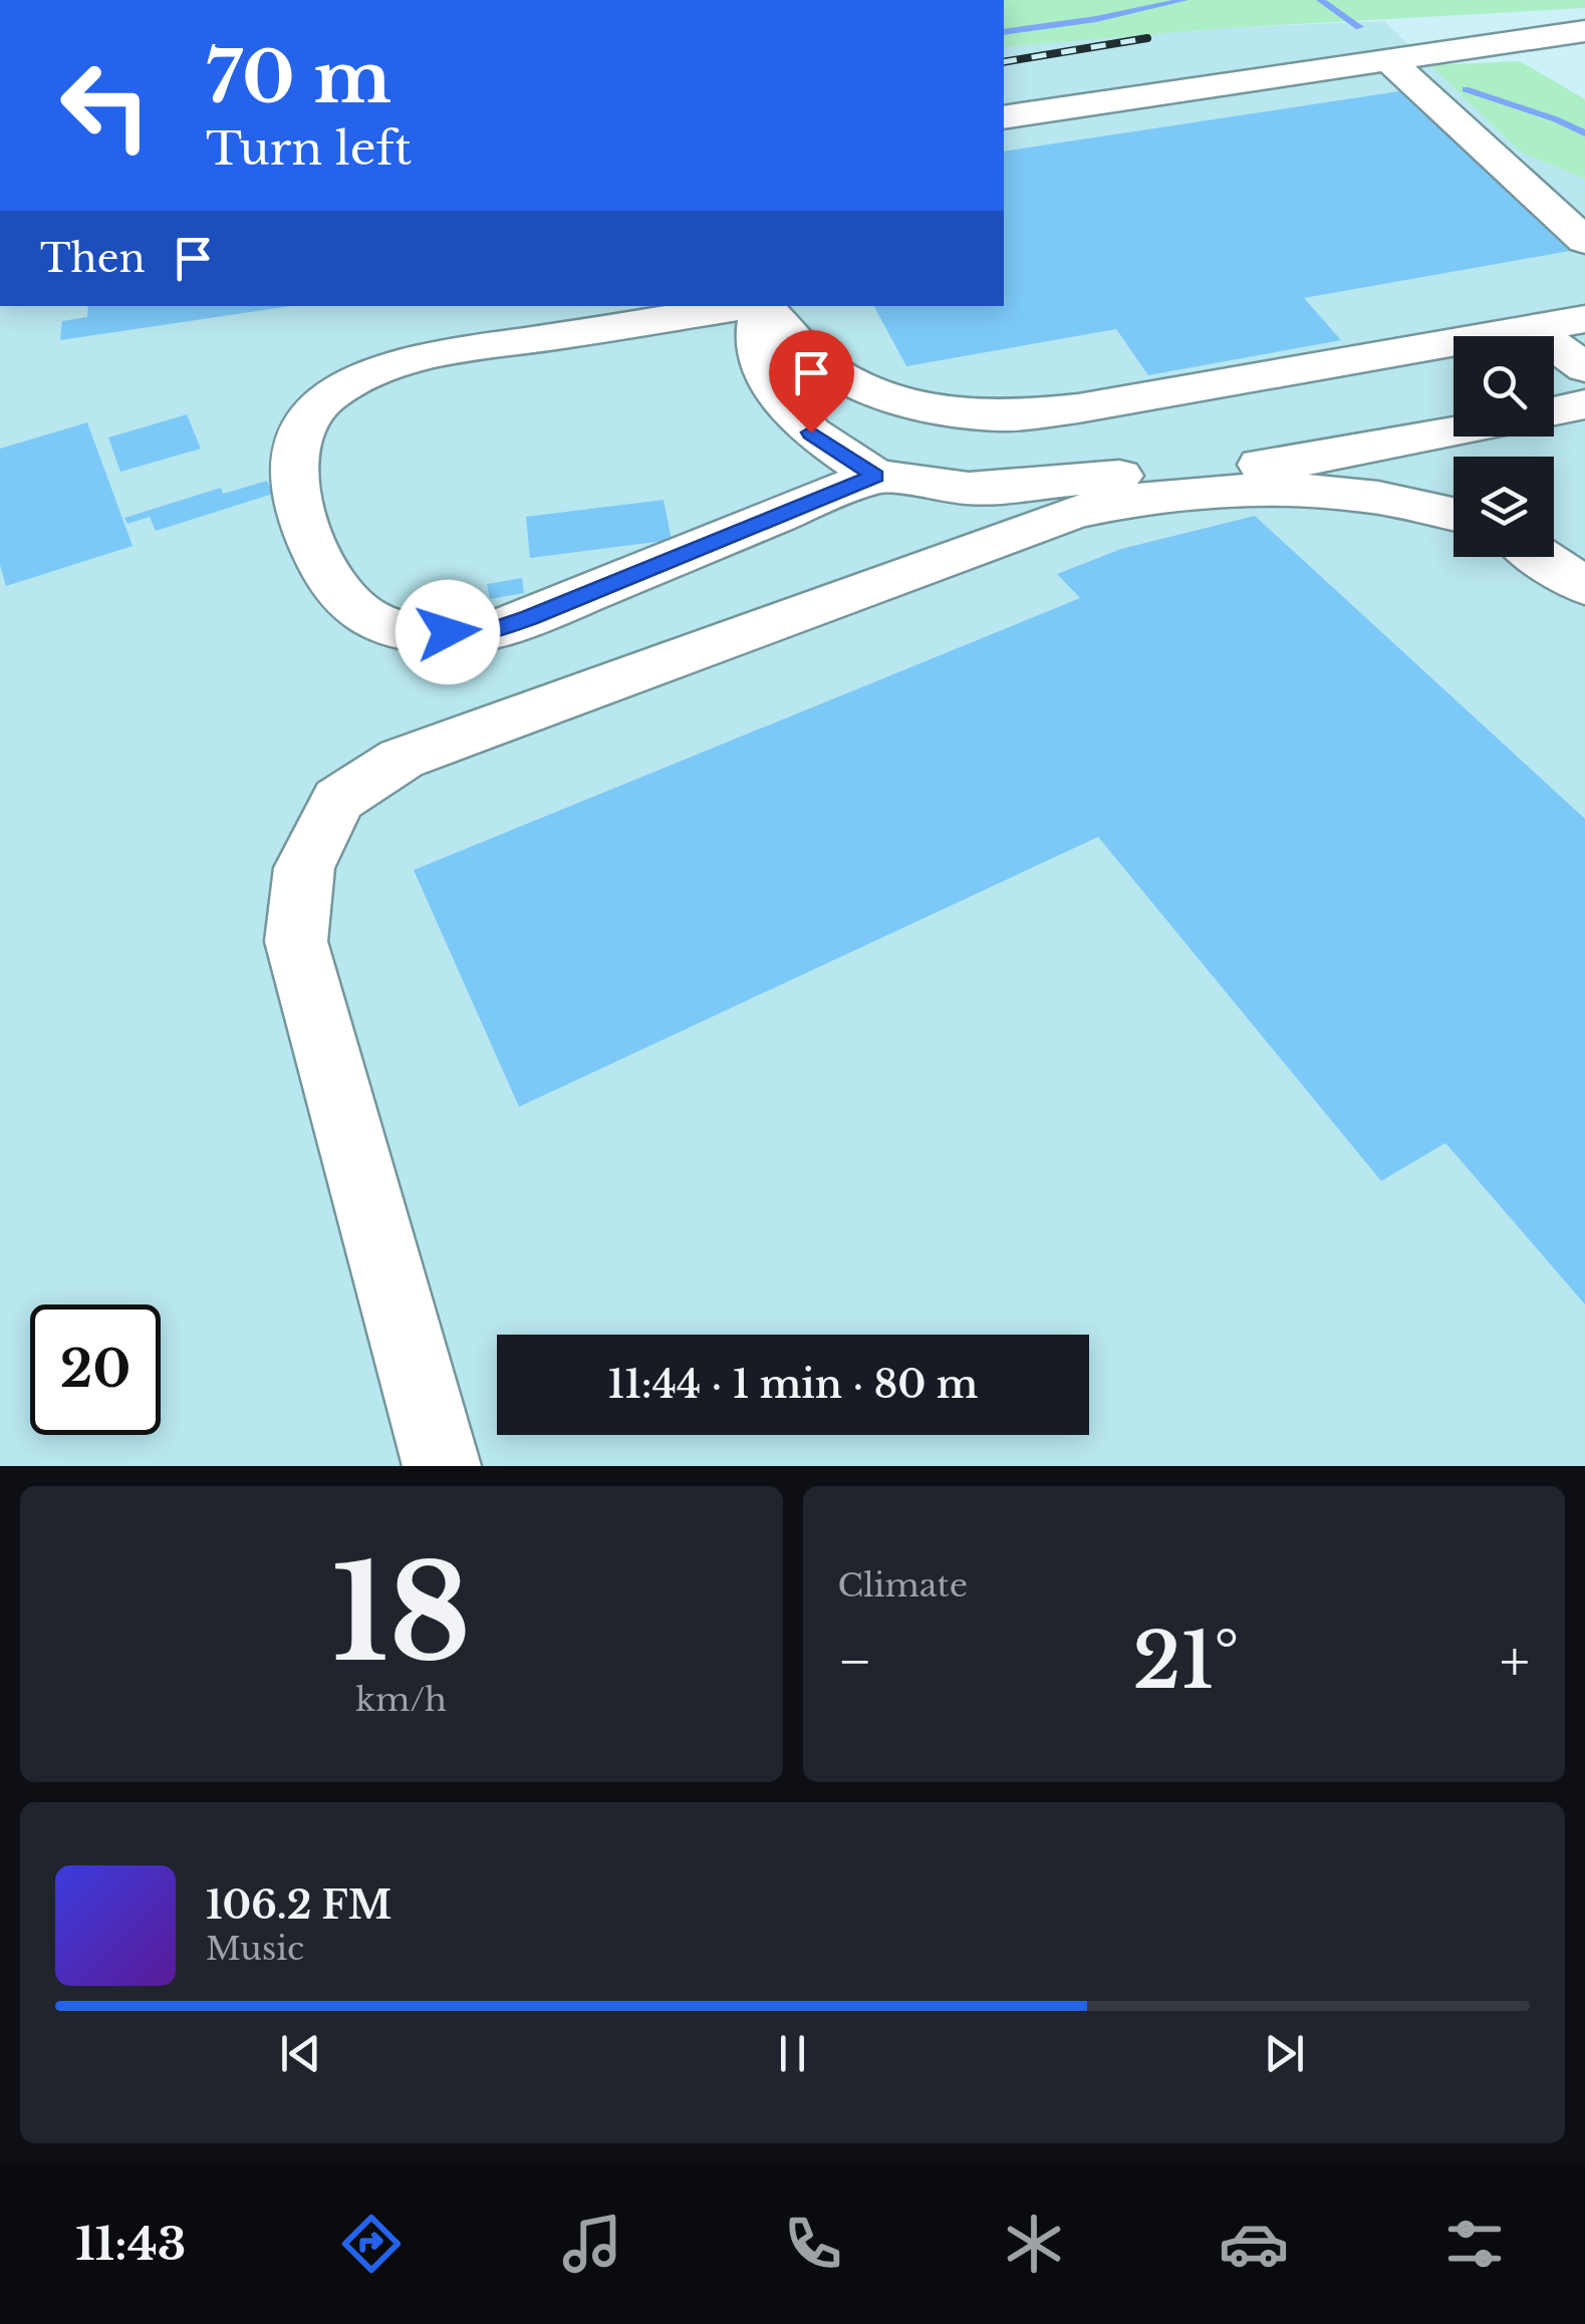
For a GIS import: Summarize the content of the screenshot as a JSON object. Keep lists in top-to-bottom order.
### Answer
{
  "page": {
    "turn": ["70 m", "Turn left"],
    "then": "Then",
    "limit": "20",
    "trip": "11:44 · 1 min · 80 m",
    "tile": [
      ["18", "km/h"],
      "Climate"
    ],
    "heat": ["−", "21°", "+"],
    "song": ["106.2 FM", "Music"],
    "tabs": "11:43"
  }
}
